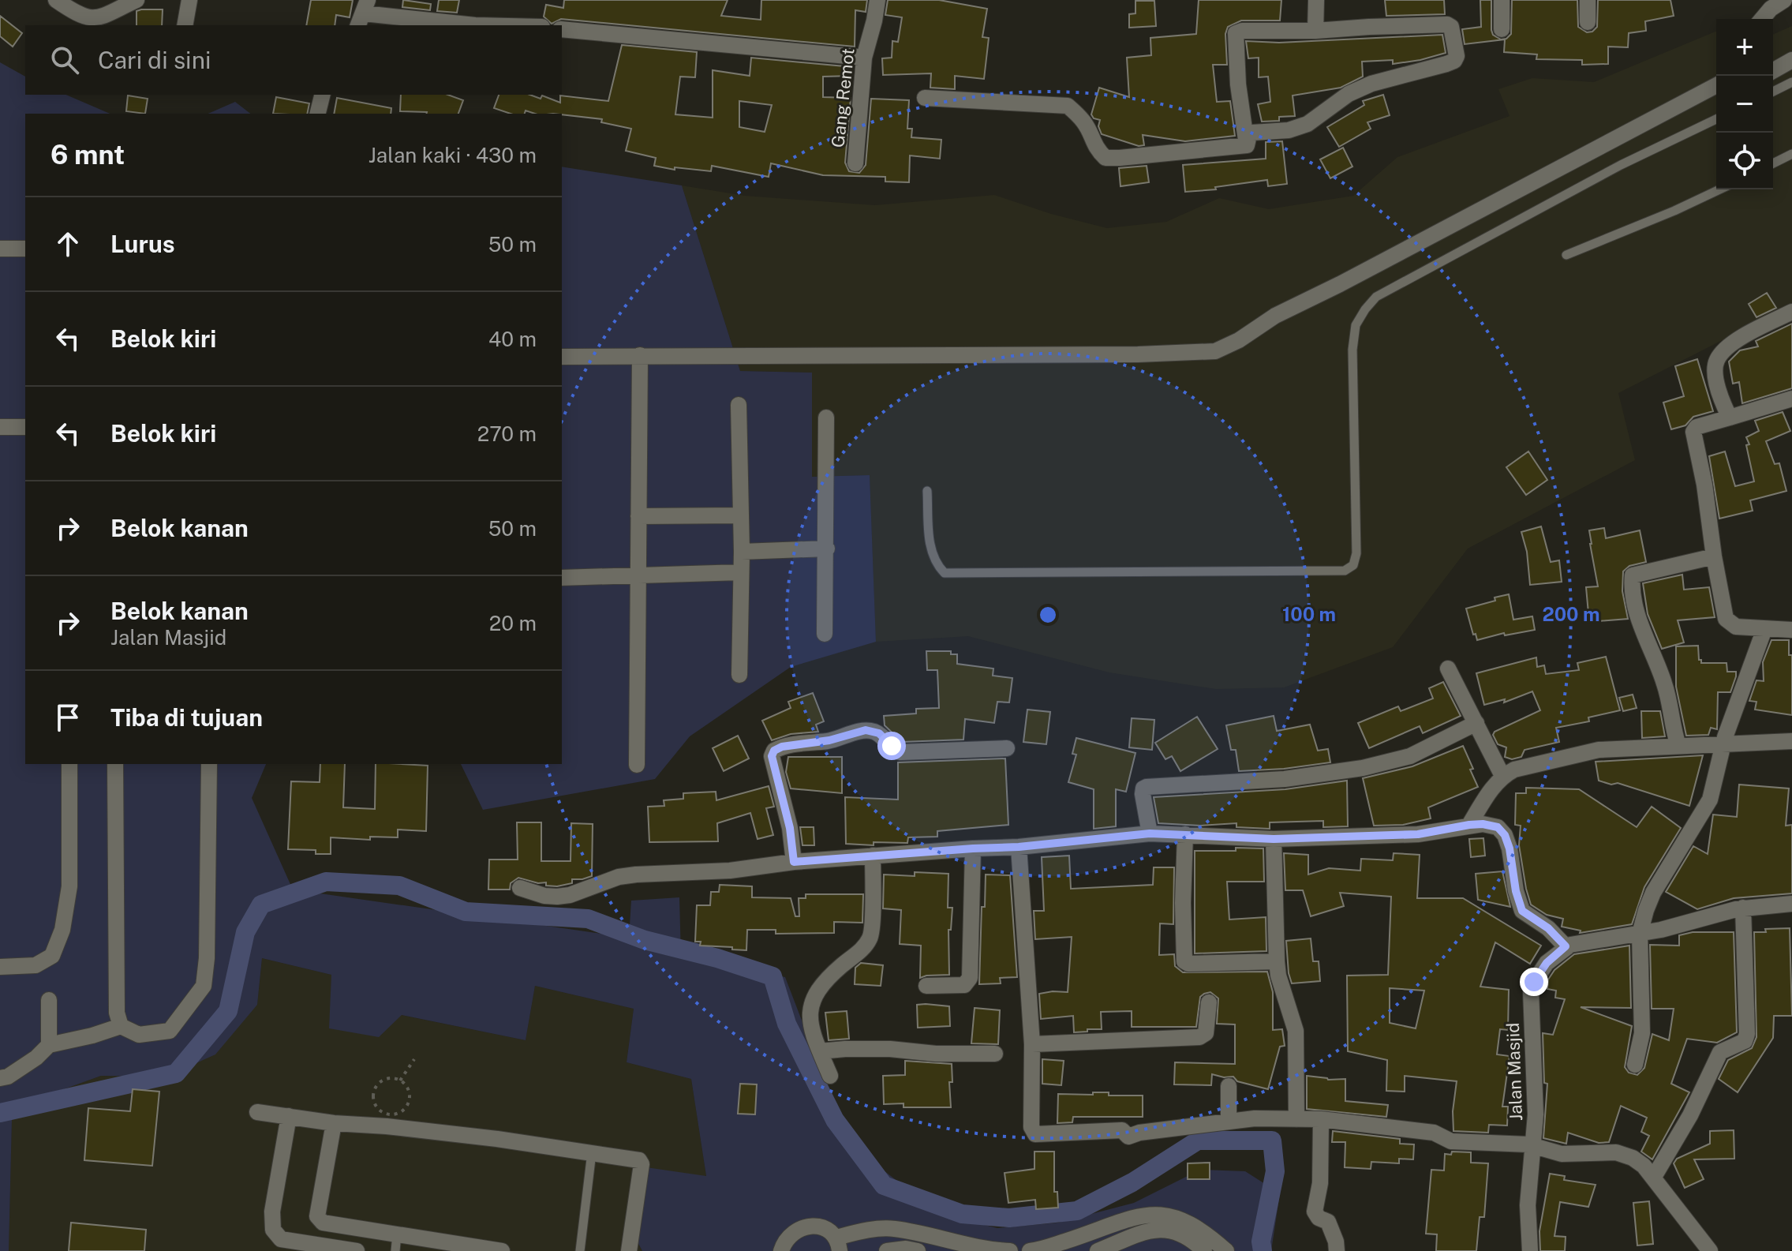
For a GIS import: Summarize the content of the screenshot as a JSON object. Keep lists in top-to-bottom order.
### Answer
{
  "streets": {
    "street": ["Gang Remot", "Jalan Masjid"]
  },
  "page": {
    "map_buttons": ["+", "−"],
    "search": "Cari di sini",
    "heading": ["6 mnt", "Jalan kaki · 430 m"],
    "list": [
      ["Lurus", "50 m"],
      ["Belok kiri", "40 m"],
      ["Belok kiri", "270 m"],
      ["Belok kanan", "50 m"],
      ["Belok kanan", "Jalan Masjid", "20 m"],
      "Tiba di tujuan"
    ]
  },
  "rings": ["100 m", "200 m"]
}
